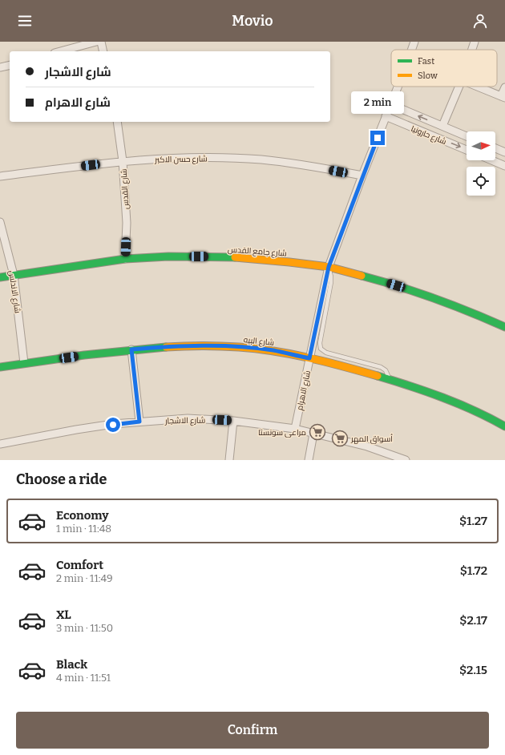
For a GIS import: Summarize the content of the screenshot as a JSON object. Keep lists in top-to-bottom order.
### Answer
{
  "streets": {
    "street": [
      "شارع حارونيا",
      "شارع حسن الاكبر",
      "شارع القدس",
      "شارع جامع القدس",
      "شارع الاندلس",
      "شارع البيه",
      "شارع الاهرام",
      "شارع الاشجار"
    ]
  },
  "crossings": [
    ["شارع حارونيا", "شارع الاهرام"],
    ["شارع حسن الاكبر", "شارع القدس"],
    ["شارع حسن الاكبر", "شارع الاهرام"],
    ["شارع القدس", "شارع جامع القدس"],
    ["شارع جامع القدس", "شارع الاندلس"],
    ["شارع جامع القدس", "شارع الاهرام"],
    ["شارع الاندلس", "شارع البيه"],
    ["شارع البيه", "شارع الاهرام"],
    ["شارع الاهرام", "شارع الاشجار"]
  ],
  "places": {
    "supermarket": ["مراعى سونستا", "أسواق المهر"]
  },
  "legend": ["Fast", "Slow"],
  "north": "right",
  "page": {
    "header": "Movio",
    "banner": ["شارع الاشجار", "شارع الاهرام"],
    "bubble": "2 min",
    "heading": "Choose a ride",
    "list": [
      {
        "name": "Economy",
        "note": "1 min · 11:48",
        "value": "$1.27"
      },
      {
        "name": "Comfort",
        "note": "2 min · 11:49",
        "value": "$1.72"
      },
      {
        "name": "XL",
        "note": "3 min · 11:50",
        "value": "$2.17"
      },
      {
        "name": "Black",
        "note": "4 min · 11:51",
        "value": "$2.15"
      }
    ],
    "buttons": "Confirm"
  }
}
